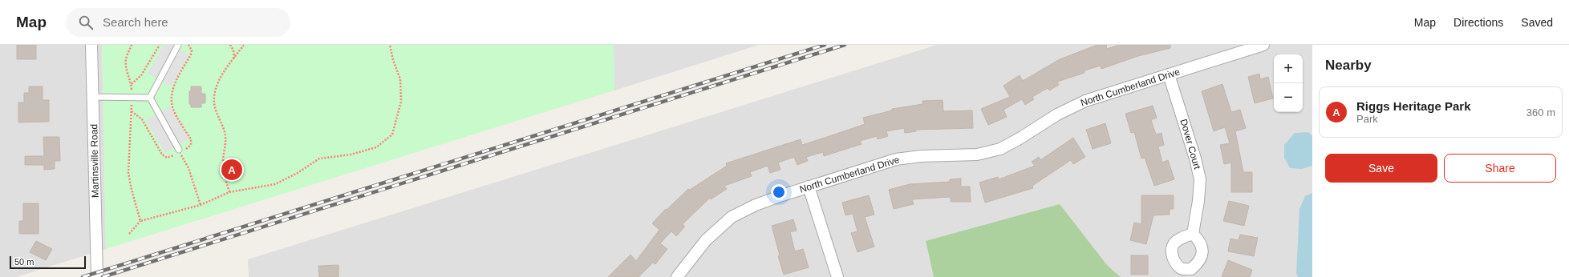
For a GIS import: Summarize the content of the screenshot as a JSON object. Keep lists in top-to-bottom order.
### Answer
{
  "streets": {
    "street": ["North Cumberland Drive", "Dover Court", "Martinsville Road"]
  },
  "crossings": [
    ["North Cumberland Drive", "Dover Court"]
  ],
  "scale_bar": "50 m",
  "page": {
    "header": "Map",
    "search": "Search here",
    "nav": ["Map", "Directions", "Saved"],
    "heading": "Nearby",
    "map_buttons": ["+", "−"],
    "list": [
      {
        "mark": "A",
        "name": "Riggs Heritage Park",
        "note": "Park",
        "value": "360 m"
      }
    ],
    "buttons": ["Save", "Share"],
    "pins": "A",
    "scale": "50 m"
  }
}
